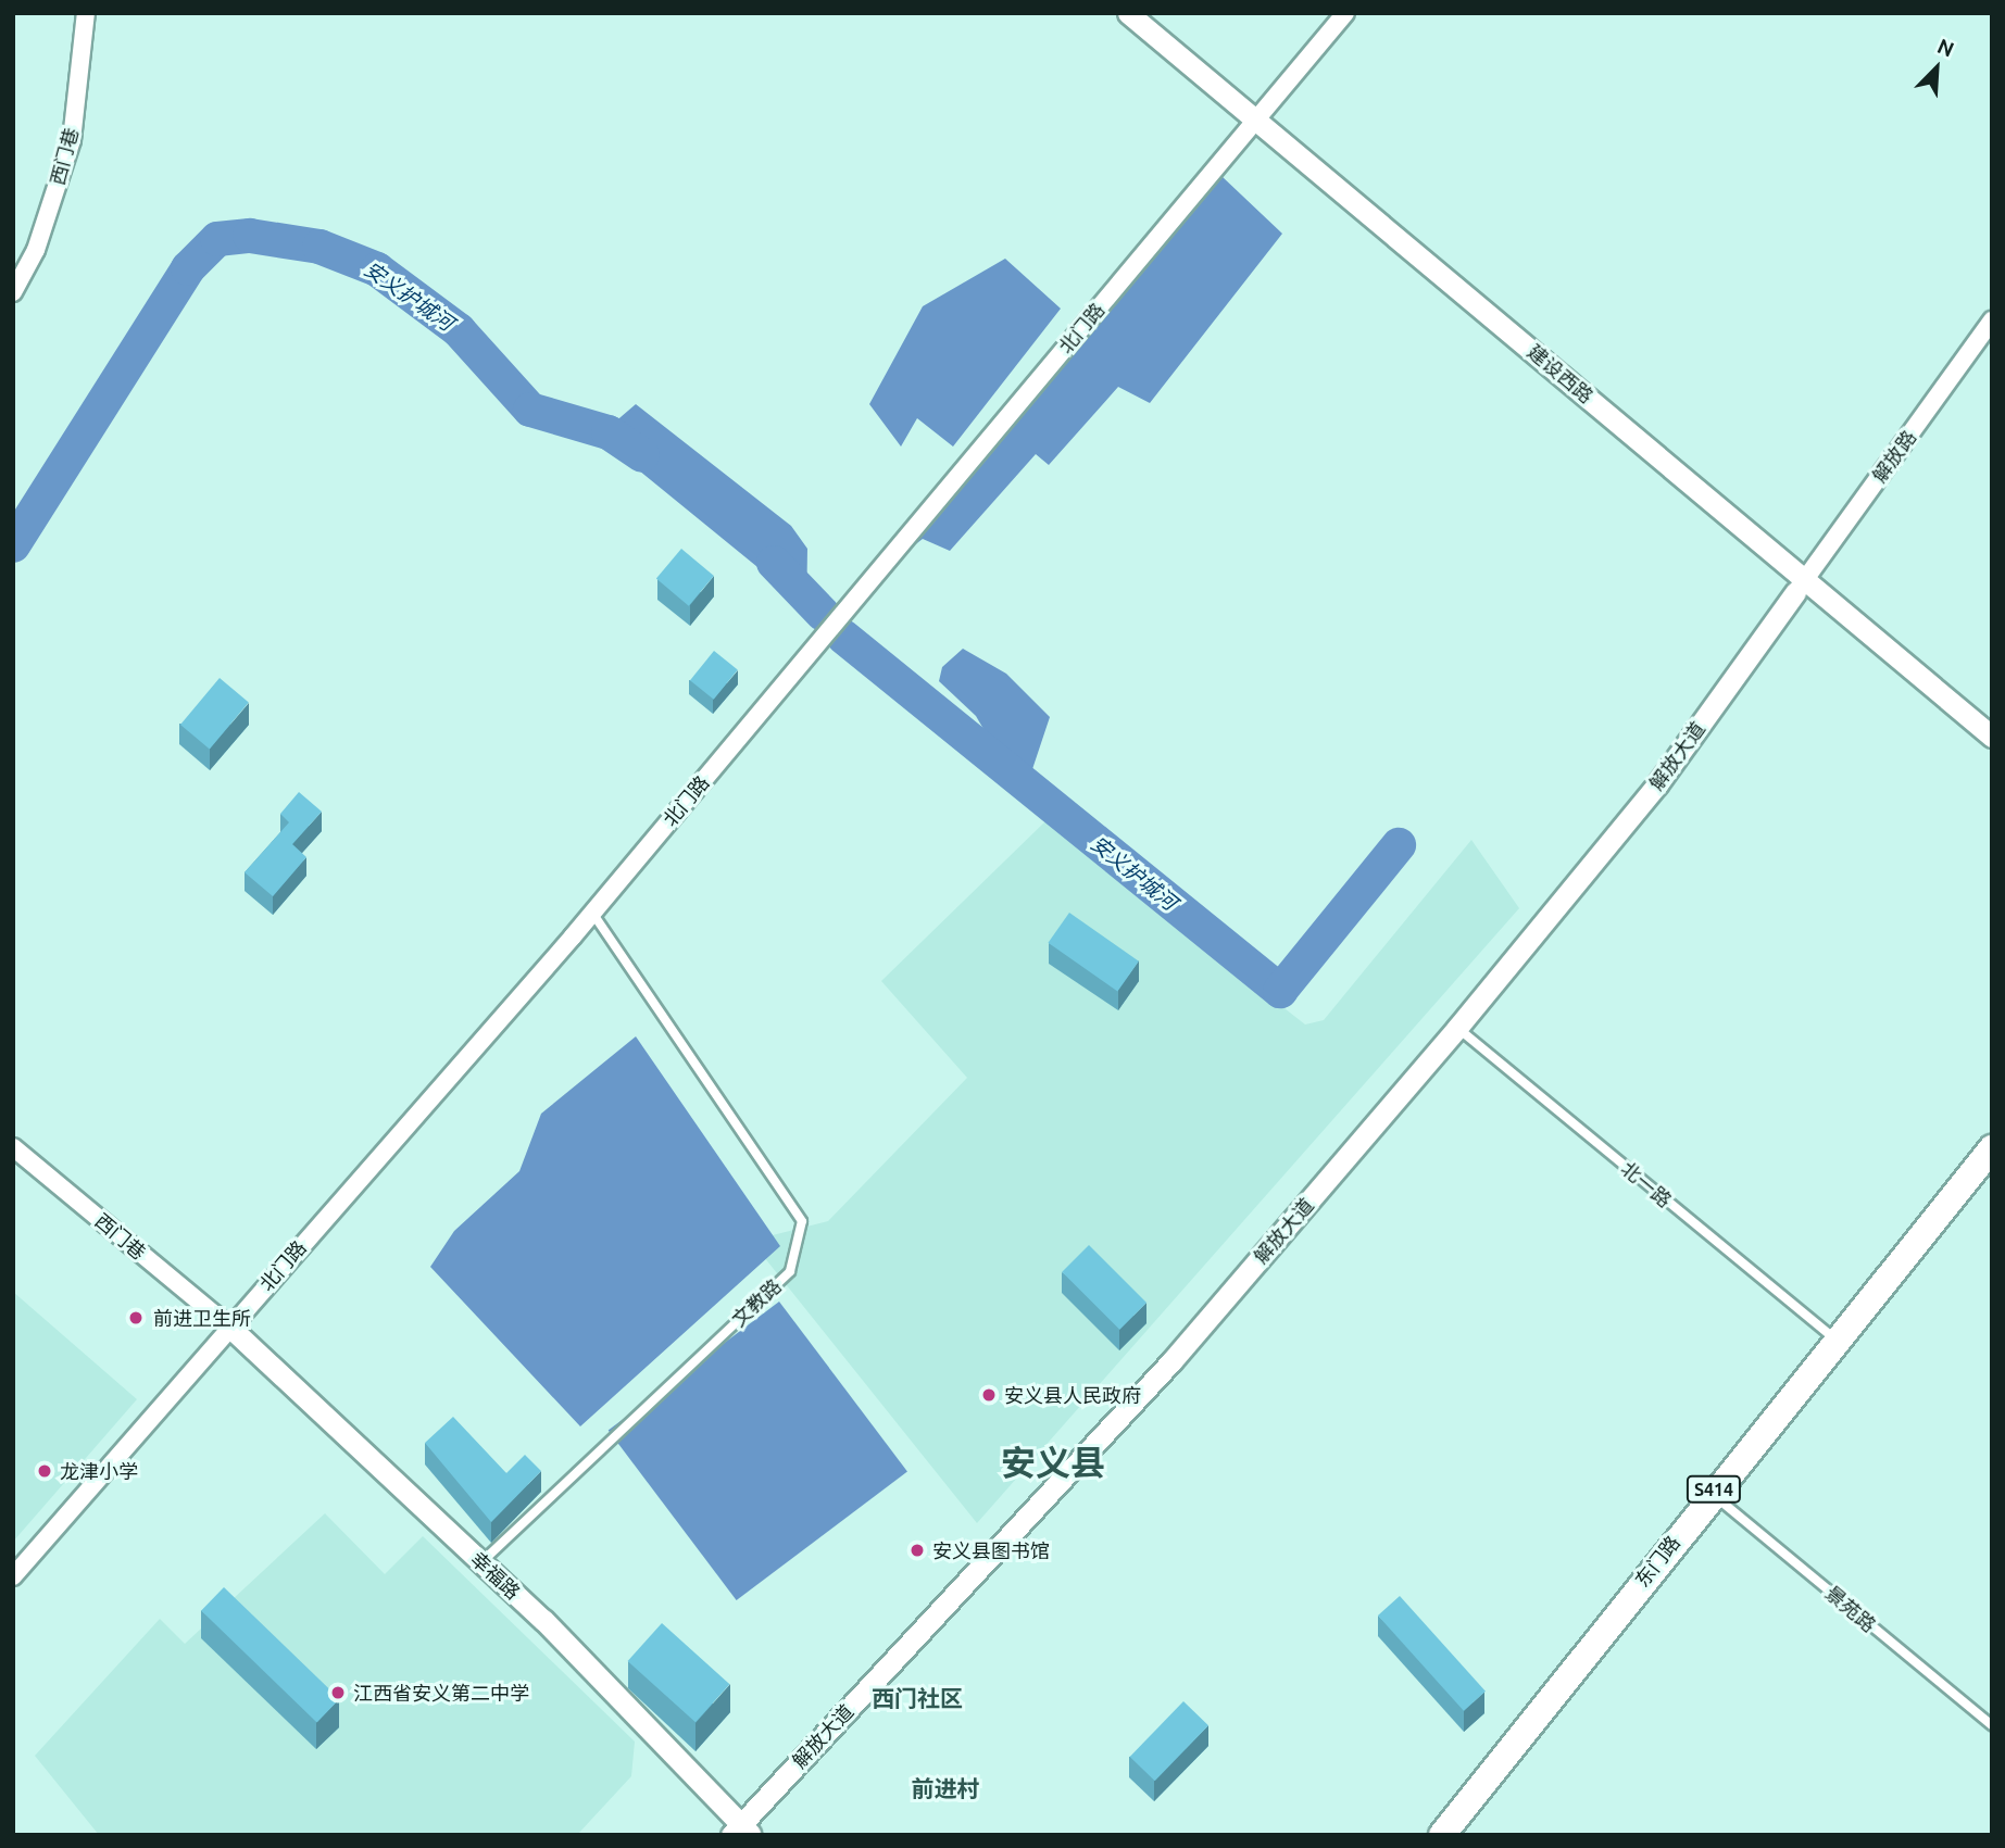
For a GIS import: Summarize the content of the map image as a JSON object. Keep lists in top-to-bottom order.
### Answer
{
  "streets": {
    "main road": ["S414", "东门路"],
    "street": [
      "西门巷",
      "北门路",
      "建设西路",
      "解放路",
      "解放大道",
      "幸福路"
    ],
    "lane": ["北一路", "文教路", "景苑路"]
  },
  "crossings": [
    ["西门巷", "北门路"],
    ["西门巷", "幸福路"],
    ["北门路", "建设西路"],
    ["北门路", "文教路"],
    ["北门路", "幸福路"],
    ["建设西路", "解放路"],
    ["建设西路", "解放大道"],
    ["解放路", "解放大道"],
    ["解放大道", "北一路"],
    ["解放大道", "幸福路"],
    ["北一路", "东门路"],
    ["文教路", "幸福路"],
    ["东门路", "景苑路"]
  ],
  "districts": ["安义县", "西门社区", "前进村"],
  "water": ["安义护城河"],
  "places": [
    "前进卫生所",
    "安义县人民政府",
    "龙津小学",
    "安义县图书馆",
    "江西省安义第二中学"
  ],
  "north": "top right"
}
